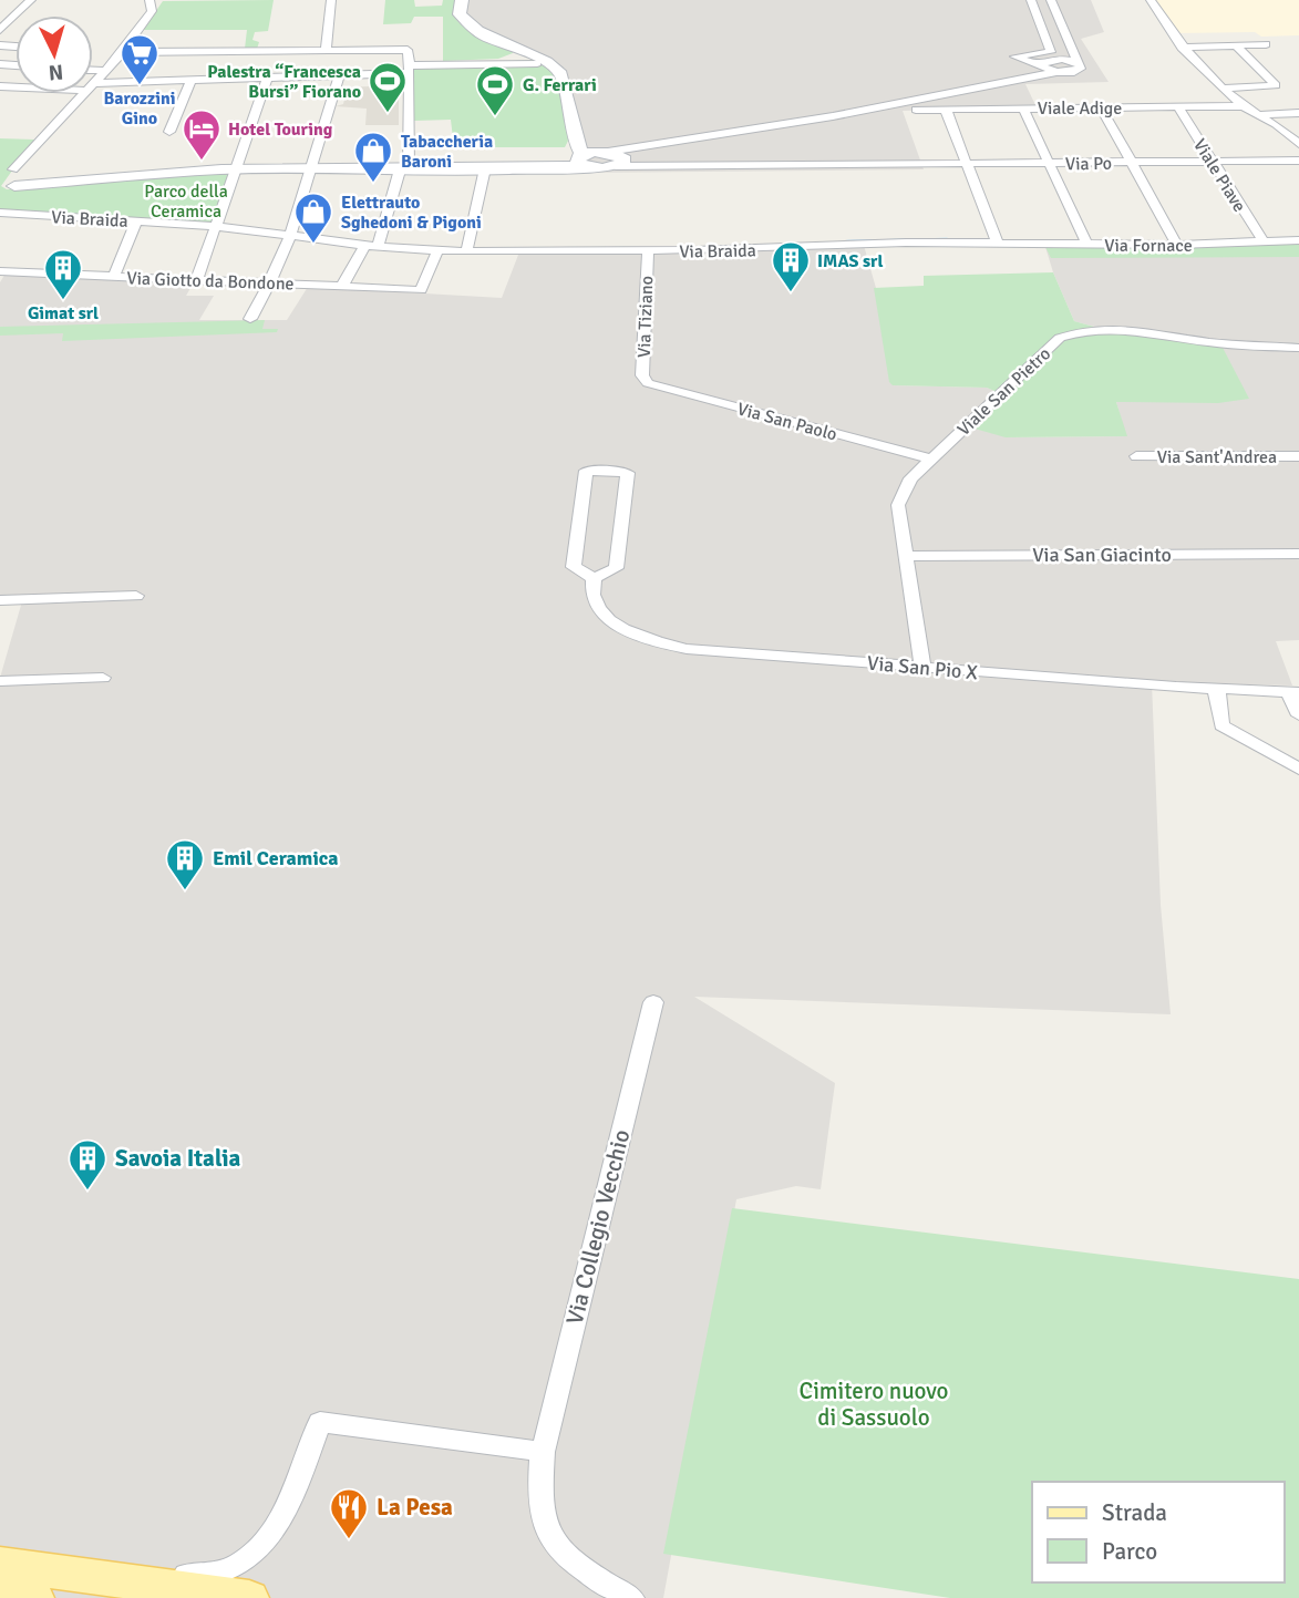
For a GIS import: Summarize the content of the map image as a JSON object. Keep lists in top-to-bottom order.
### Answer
{
  "streets": {
    "street": [
      "Viale Adige",
      "Via Po",
      "Viale Piave",
      "Via Braida",
      "Via Fornace",
      "Via Giotto da Bondone",
      "Via Tiziano",
      "Viale San Pietro",
      "Via San Paolo",
      "Via Sant'Andrea",
      "Via San Giacinto",
      "Via San Pio X",
      "Via Collegio Vecchio"
    ]
  },
  "crossings": [
    ["Viale Adige", "Viale Piave"],
    ["Via Po", "Viale Piave"],
    ["Viale Piave", "Via Fornace"],
    ["Via Braida", "Via Fornace"],
    ["Via Braida", "Via Giotto da Bondone"],
    ["Via Braida", "Via Tiziano"],
    ["Via Tiziano", "Via San Paolo"],
    ["Viale San Pietro", "Via San Paolo"],
    ["Viale San Pietro", "Via San Giacinto"],
    ["Viale San Pietro", "Via San Pio X"]
  ],
  "parks": ["Parco della Ceramica", "Cimitero nuovo di Sassuolo"],
  "places": {
    "supermarket": ["Barozzini Gino"],
    "sports": ["Palestra “Francesca Bursi” Fiorano", "G. Ferrari"],
    "hotel": ["Hotel Touring"],
    "shop": ["Tabaccheria Baroni", "Elettrauto Sghedoni & Pigoni"],
    "building": [
      "IMAS srl",
      "Gimat srl",
      "Emil Ceramica",
      "Savoia Italia"
    ],
    "restaurant": ["La Pesa"]
  },
  "legend": ["Strada", "Parco"],
  "north": "bottom"
}
